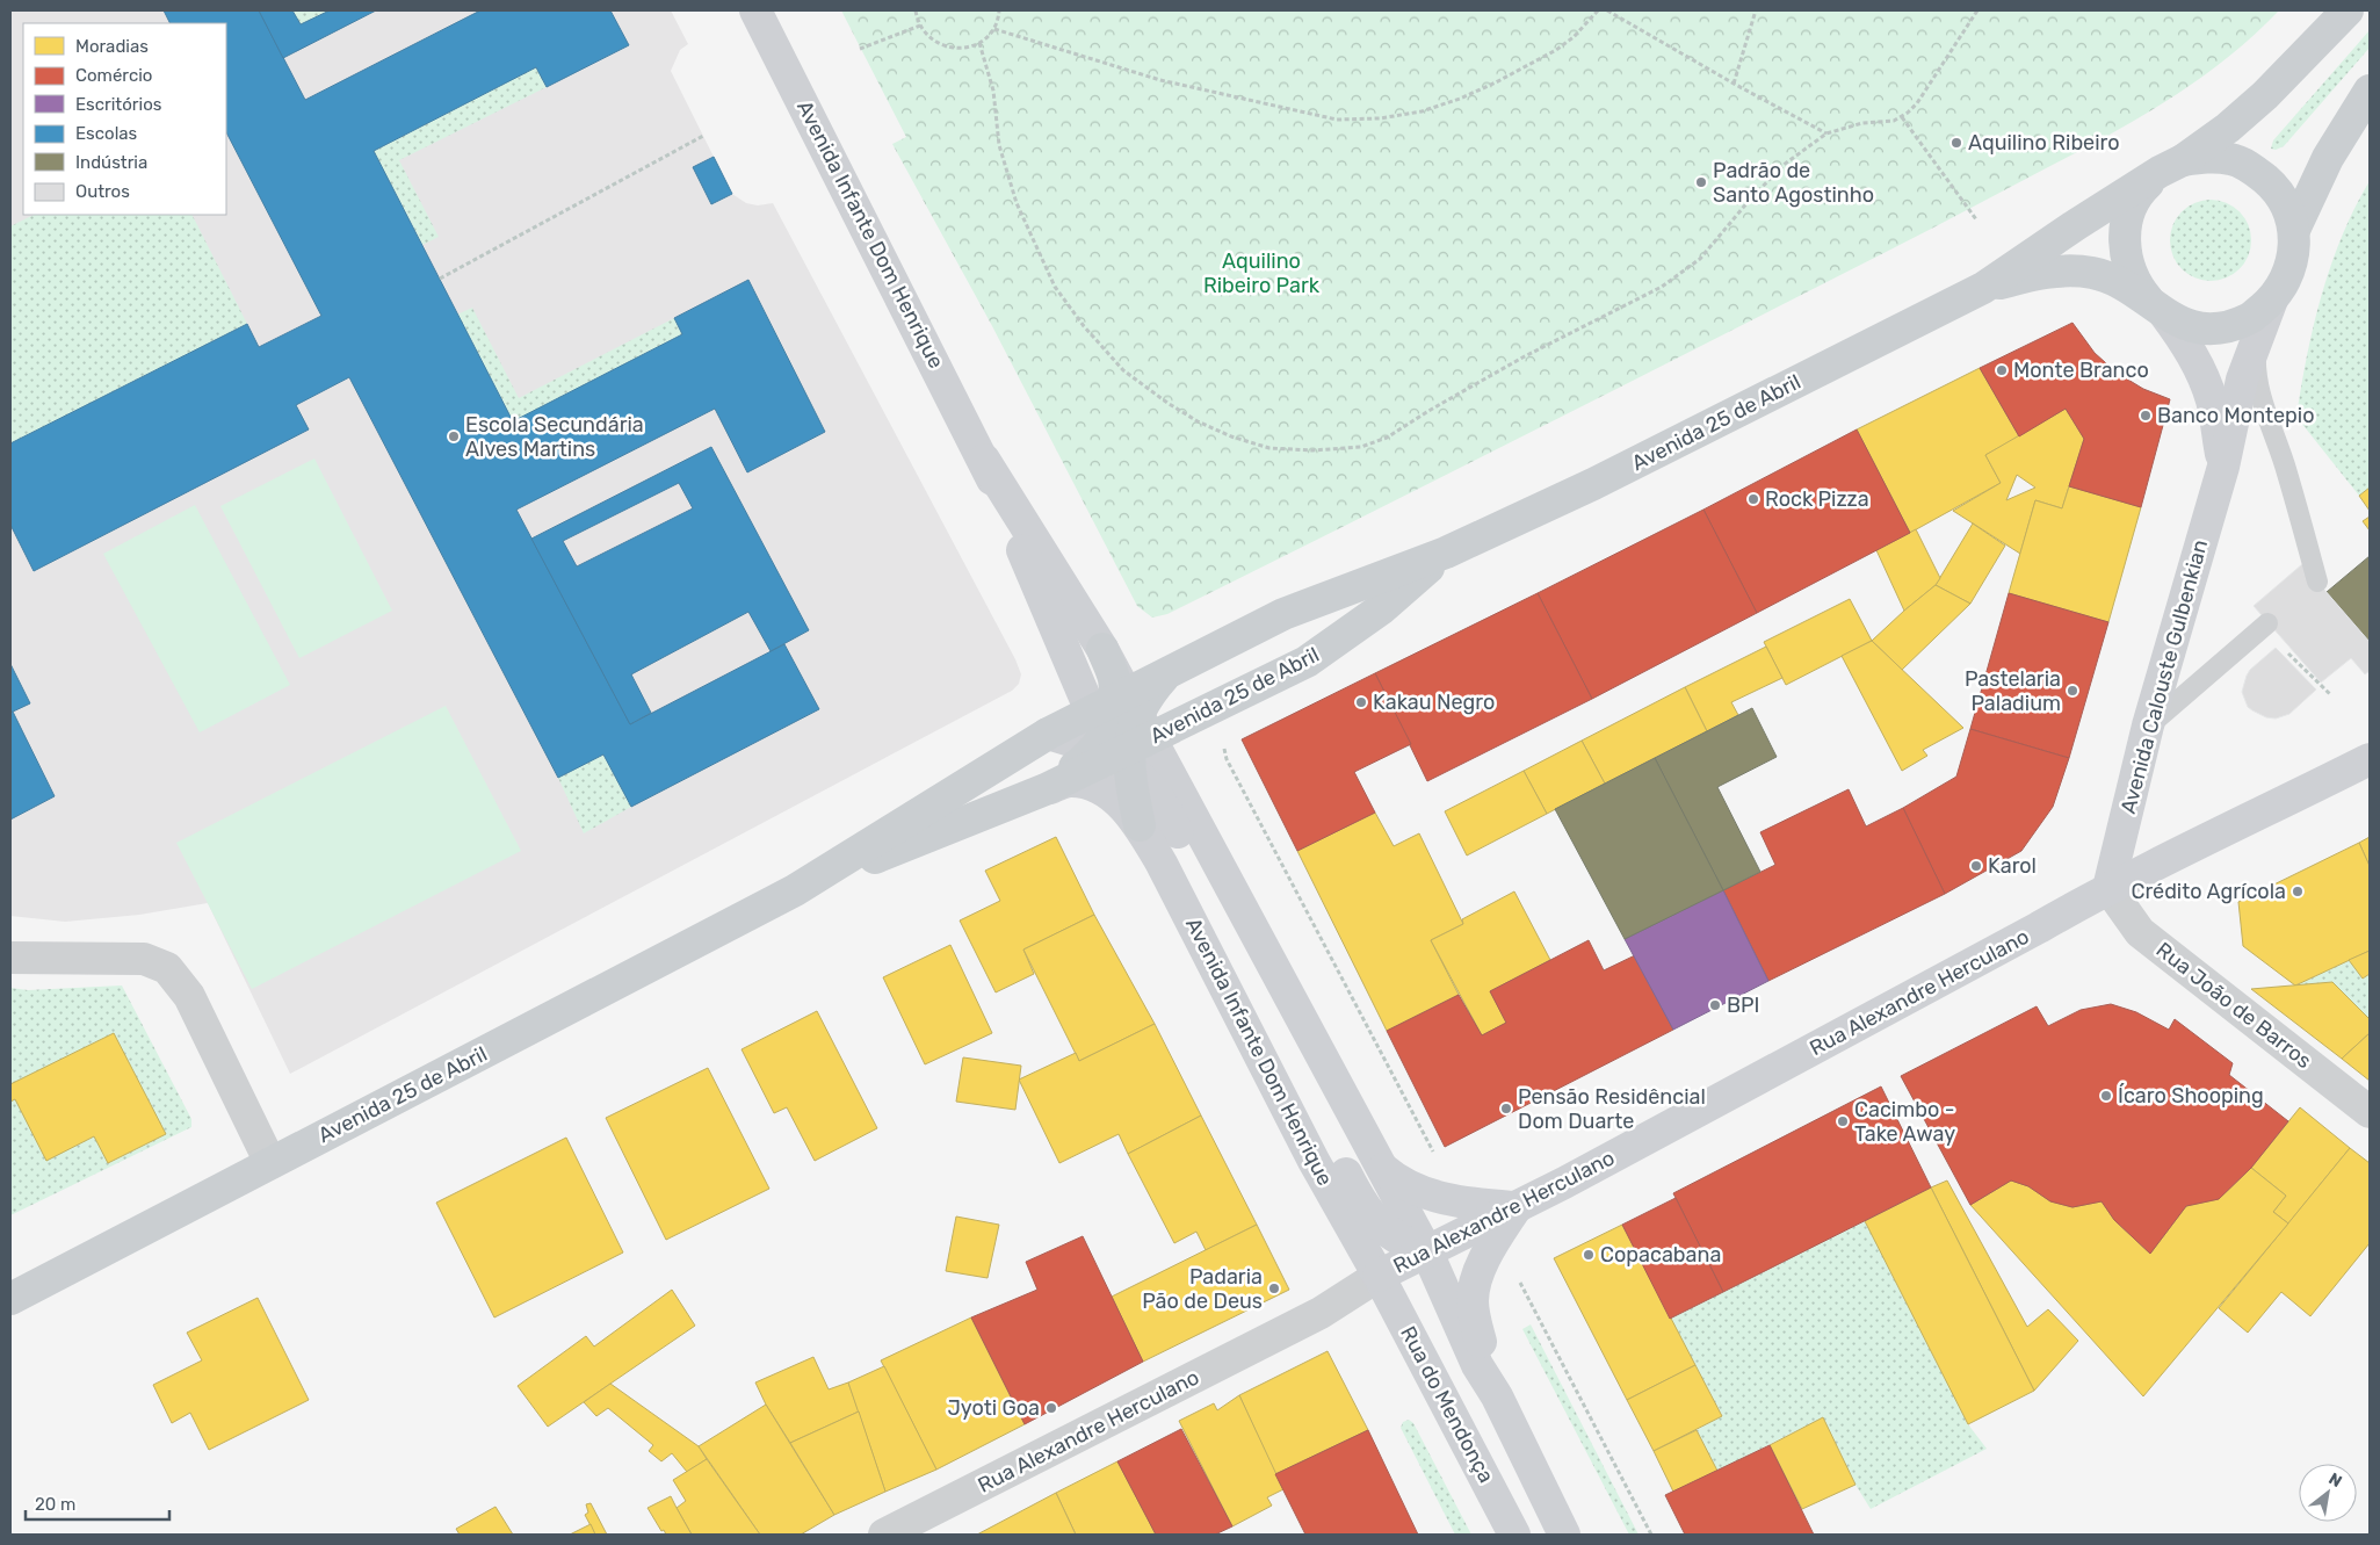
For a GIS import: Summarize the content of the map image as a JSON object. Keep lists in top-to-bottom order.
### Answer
{
  "streets": {
    "main road": [
      "Avenida Infante Dom Henrique",
      "Avenida 25 de Abril",
      "Avenida Calouste Gulbenkian",
      "Rua Alexandre Herculano",
      "Rua do Mendonça"
    ],
    "street": ["Rua João de Barros"]
  },
  "crossings": [
    ["Avenida Infante Dom Henrique", "Avenida 25 de Abril"],
    ["Avenida Infante Dom Henrique", "Rua Alexandre Herculano"],
    ["Avenida Infante Dom Henrique", "Rua do Mendonça"],
    ["Avenida 25 de Abril", "Avenida Calouste Gulbenkian"],
    ["Avenida Calouste Gulbenkian", "Rua Alexandre Herculano"],
    ["Avenida Calouste Gulbenkian", "Rua João de Barros"],
    ["Rua Alexandre Herculano", "Rua João de Barros"],
    ["Rua Alexandre Herculano", "Rua do Mendonça"]
  ],
  "parks": ["Aquilino Ribeiro Park"],
  "places": [
    "Aquilino Ribeiro",
    "Padrão de Santo Agostinho",
    "Monte Branco",
    "Banco Montepio",
    "Escola Secundária Alves Martins",
    "Rock Pizza",
    "Pastelaria Paladium",
    "Kakau Negro",
    "Karol",
    "Crédito Agrícola",
    "BPI",
    "Ícaro Shooping",
    "Pensão Residêncial Dom Duarte",
    "Cacimbo - Take Away",
    "Copacabana",
    "Padaria Pão de Deus",
    "Jyoti Goa"
  ],
  "legend": [
    "Moradias",
    "Comércio",
    "Escritórios",
    "Escolas",
    "Indústria",
    "Outros"
  ],
  "scale_bar": "20 m",
  "north": "top right"
}
